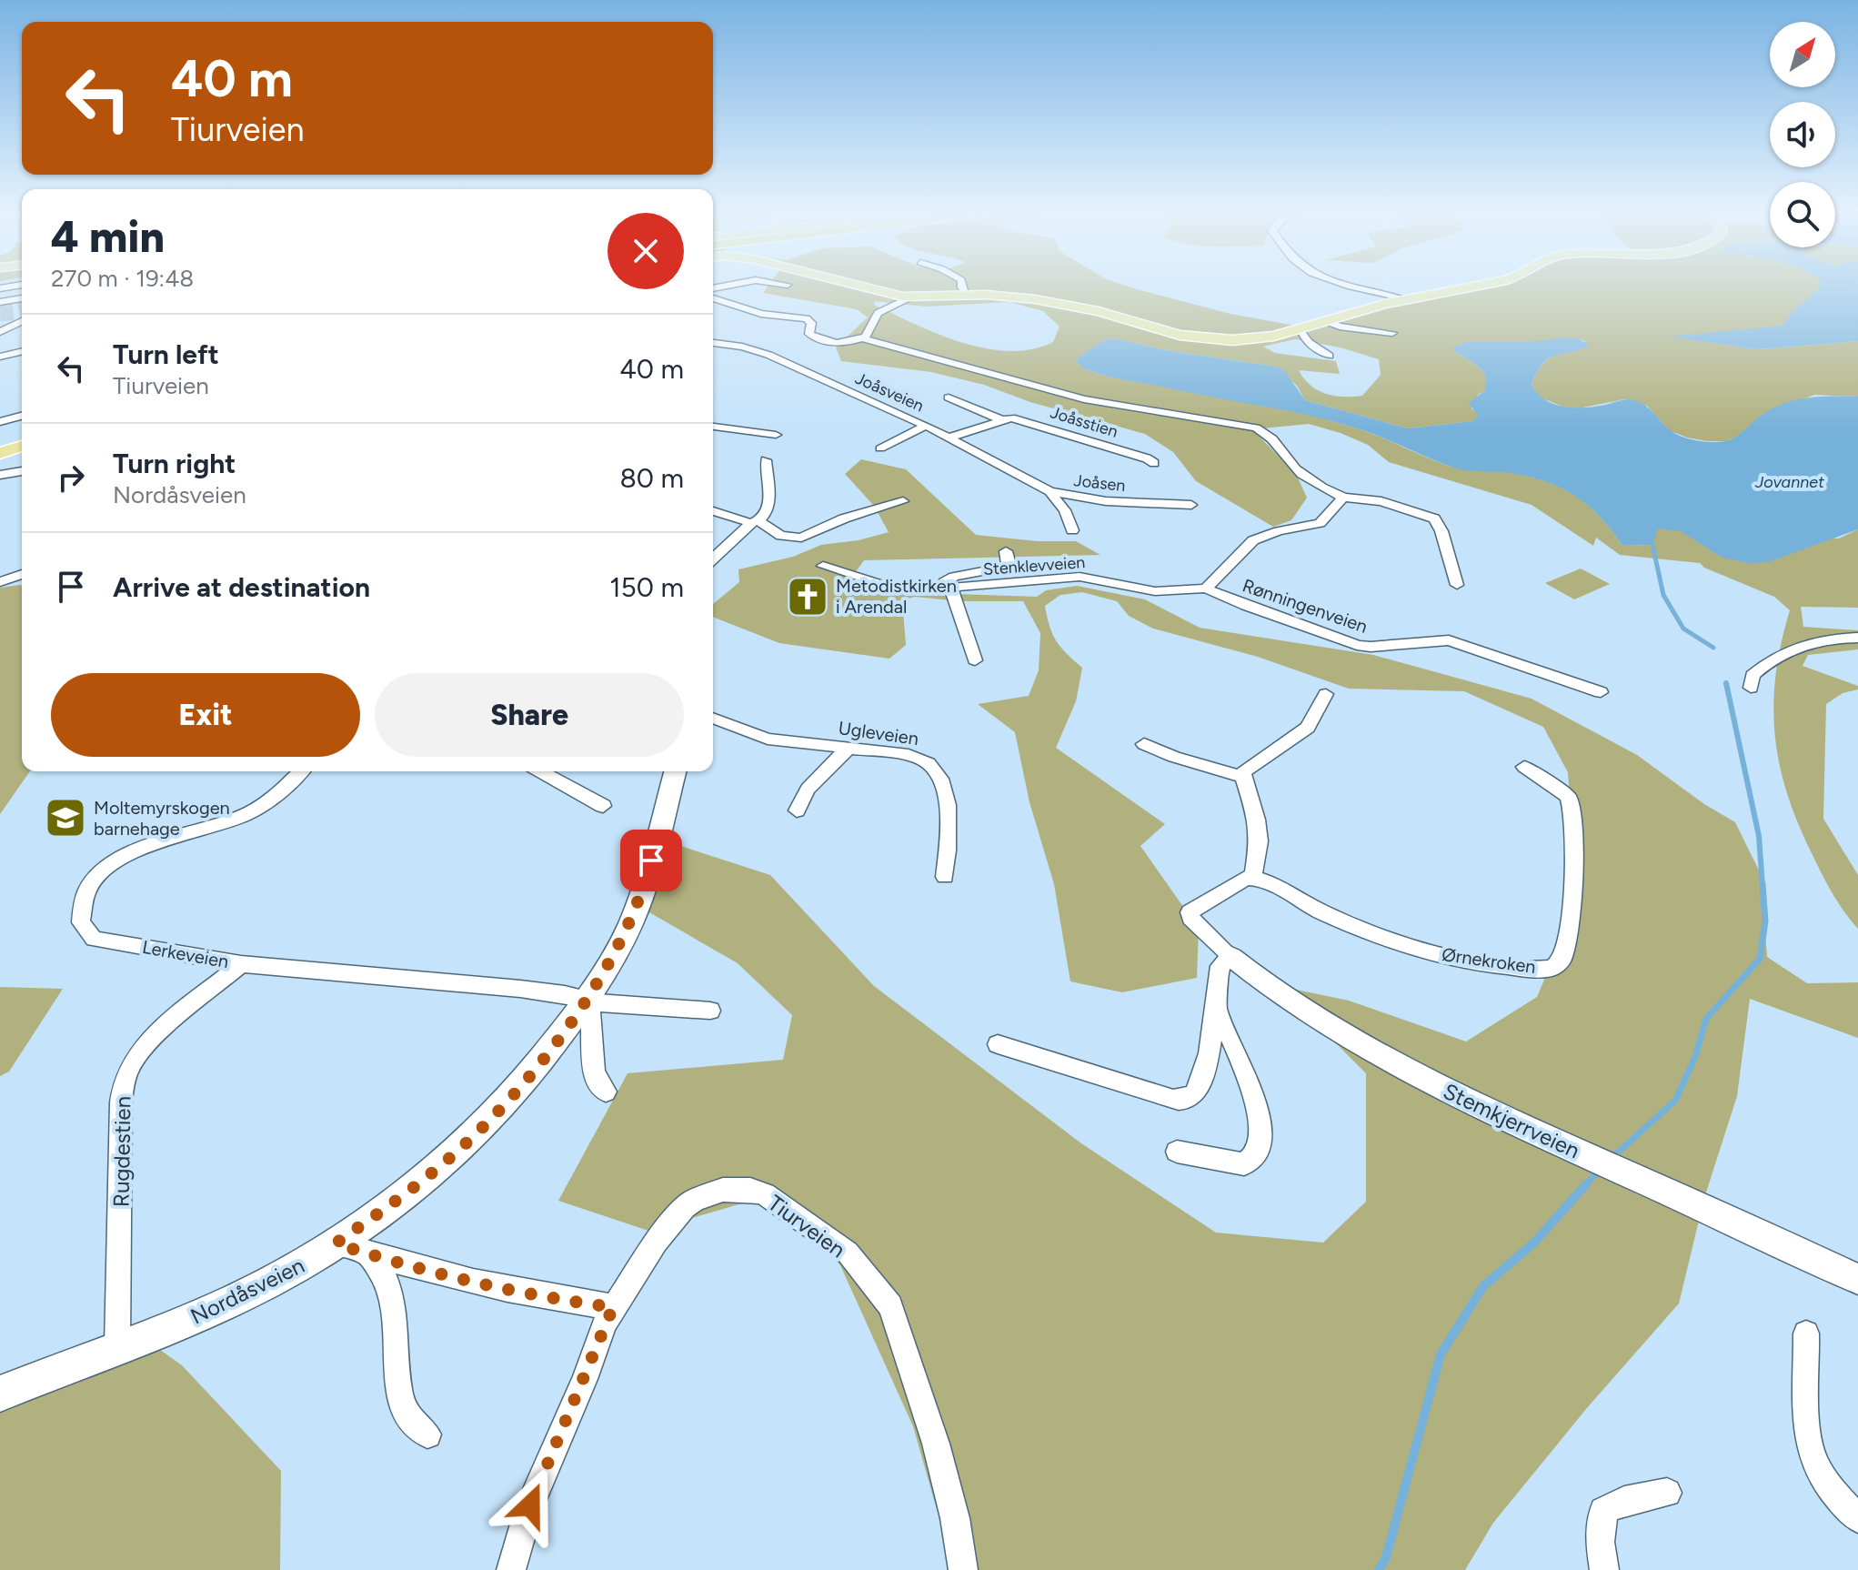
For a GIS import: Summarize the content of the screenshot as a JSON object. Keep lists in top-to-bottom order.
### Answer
{
  "streets": {
    "main road": ["Nordåsveien"],
    "street": [
      "Joåsveien",
      "Joåsstien",
      "Joåsen",
      "Stenklevveien",
      "Rønningenveien",
      "Ugleveien",
      "Lerkeveien",
      "Ørnekroken",
      "Stemkjerrveien",
      "Rugdestien",
      "Tiurveien"
    ]
  },
  "crossings": [
    ["Joåsveien", "Joåsstien"],
    ["Joåsveien", "Joåsen"],
    ["Stenklevveien", "Rønningenveien"],
    ["Lerkeveien", "Rugdestien"],
    ["Lerkeveien", "Nordåsveien"],
    ["Rugdestien", "Nordåsveien"]
  ],
  "water": ["Jovannet"],
  "places": {
    "church": ["Metodistkirken i Arendal"],
    "school or university": ["Moltemyrskogen barnehage"]
  },
  "north": "top right",
  "page": {
    "turn": ["40 m", "Tiurveien"],
    "heading": ["4 min", "270 m · 19:48"],
    "list": [
      {
        "name": "Turn left",
        "note": "Tiurveien",
        "value": "40 m"
      },
      {
        "name": "Turn right",
        "note": "Nordåsveien",
        "value": "80 m"
      },
      {
        "name": "Arrive at destination",
        "value": "150 m"
      }
    ],
    "buttons": ["Exit", "Share"]
  }
}
